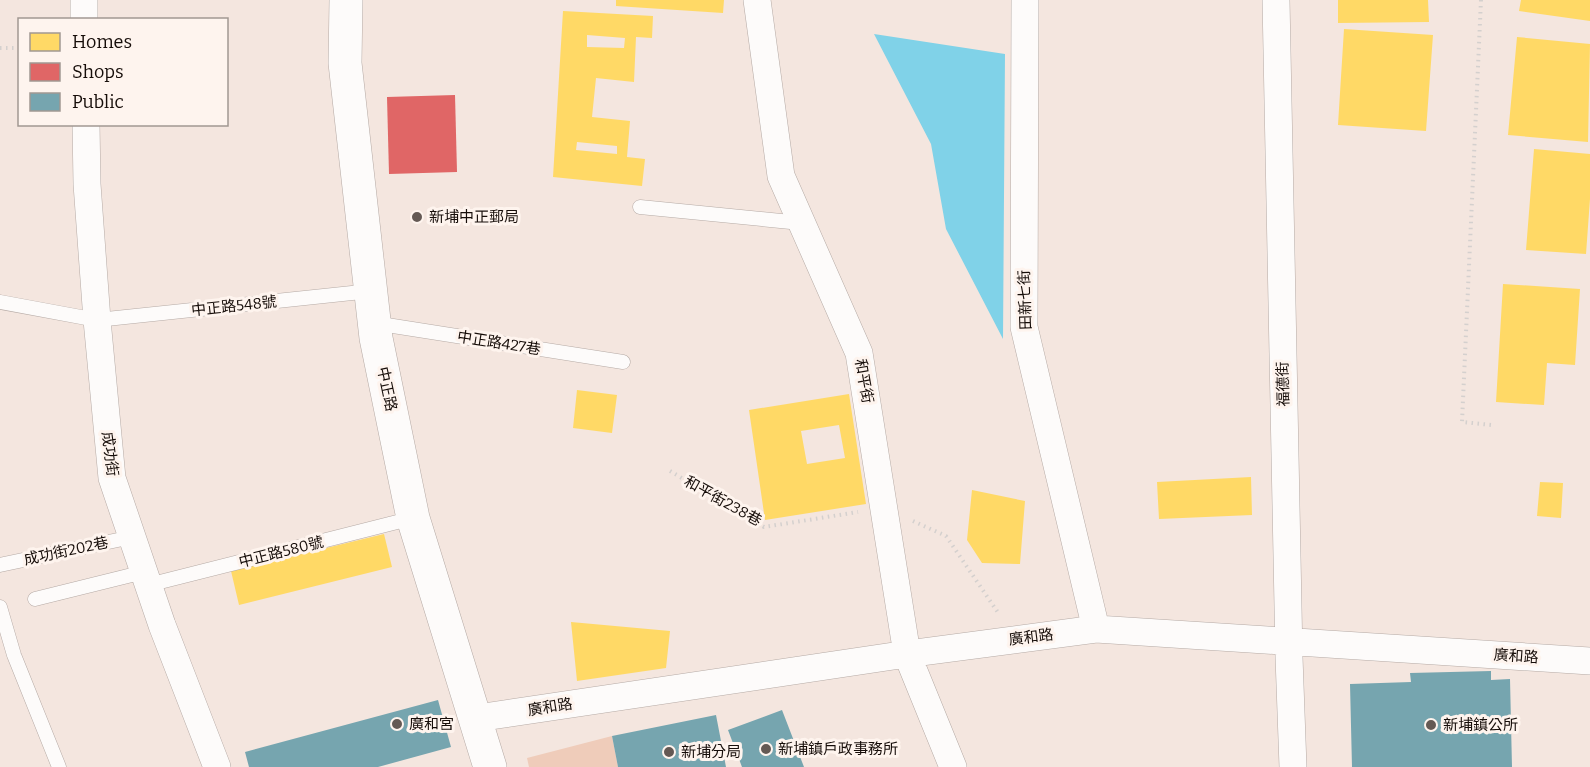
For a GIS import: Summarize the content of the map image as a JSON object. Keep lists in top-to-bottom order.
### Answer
{
  "streets": {
    "street": [
      "田新七街",
      "和平街",
      "福德街",
      "中正路",
      "成功街",
      "廣和路"
    ],
    "lane": [
      "中正路548號",
      "中正路427巷",
      "成功街202巷",
      "中正路580號"
    ],
    "path": ["和平街238巷"]
  },
  "crossings": [
    ["田新七街", "廣和路"],
    ["中正路548號", "中正路"],
    ["中正路548號", "成功街"],
    ["中正路427巷", "中正路"],
    ["和平街", "和平街238巷"],
    ["和平街", "廣和路"],
    ["福德街", "廣和路"],
    ["中正路", "中正路580號"],
    ["中正路", "廣和路"],
    ["成功街", "成功街202巷"],
    ["成功街", "中正路580號"]
  ],
  "places": [
    "新埔中正郵局",
    "廣和宮",
    "新埔鎮公所",
    "新埔鎮戶政事務所",
    "新埔分局"
  ],
  "legend": ["Homes", "Shops", "Public"]
}
